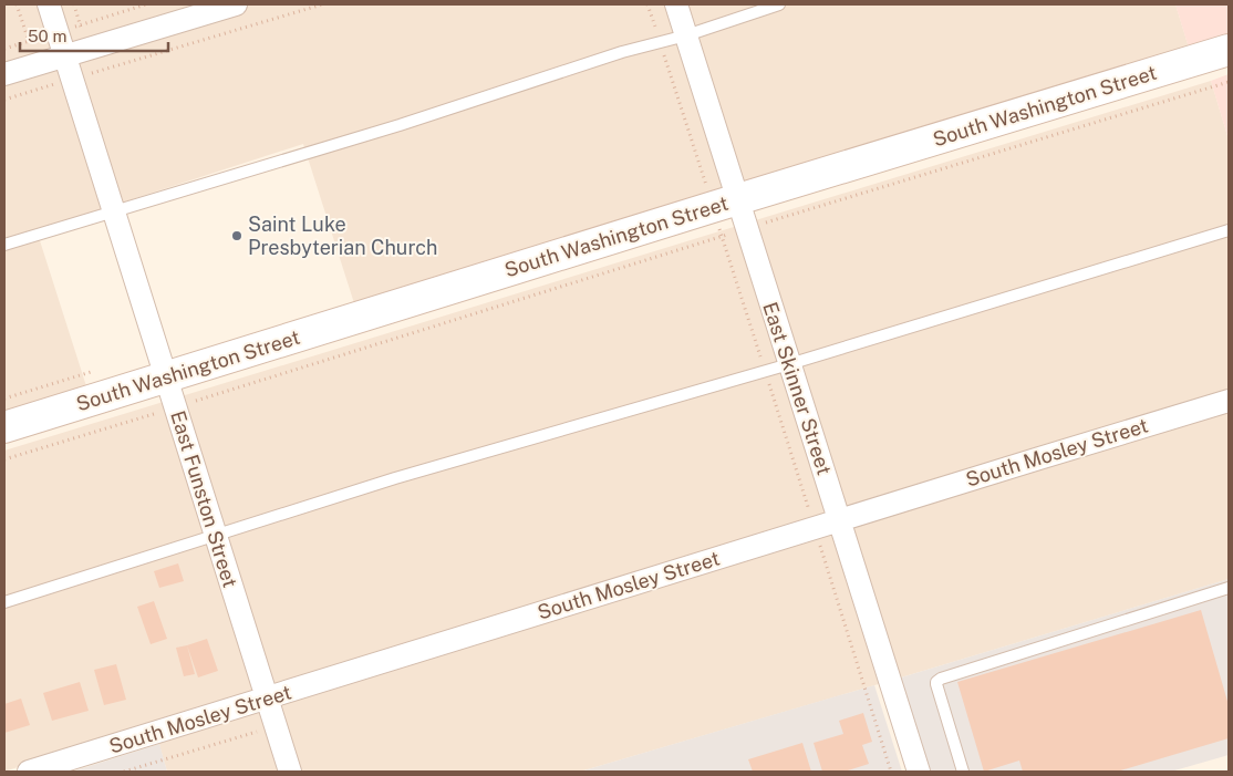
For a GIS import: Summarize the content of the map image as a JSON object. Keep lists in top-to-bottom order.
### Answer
{
  "streets": {
    "street": [
      "South Washington Street",
      "East Skinner Street",
      "South Mosley Street",
      "East Funston Street"
    ]
  },
  "crossings": [
    ["South Washington Street", "East Skinner Street"],
    ["South Washington Street", "East Funston Street"],
    ["East Skinner Street", "South Mosley Street"],
    ["South Mosley Street", "East Funston Street"]
  ],
  "places": ["Saint Luke Presbyterian Church"],
  "scale_bar": "50 m"
}
